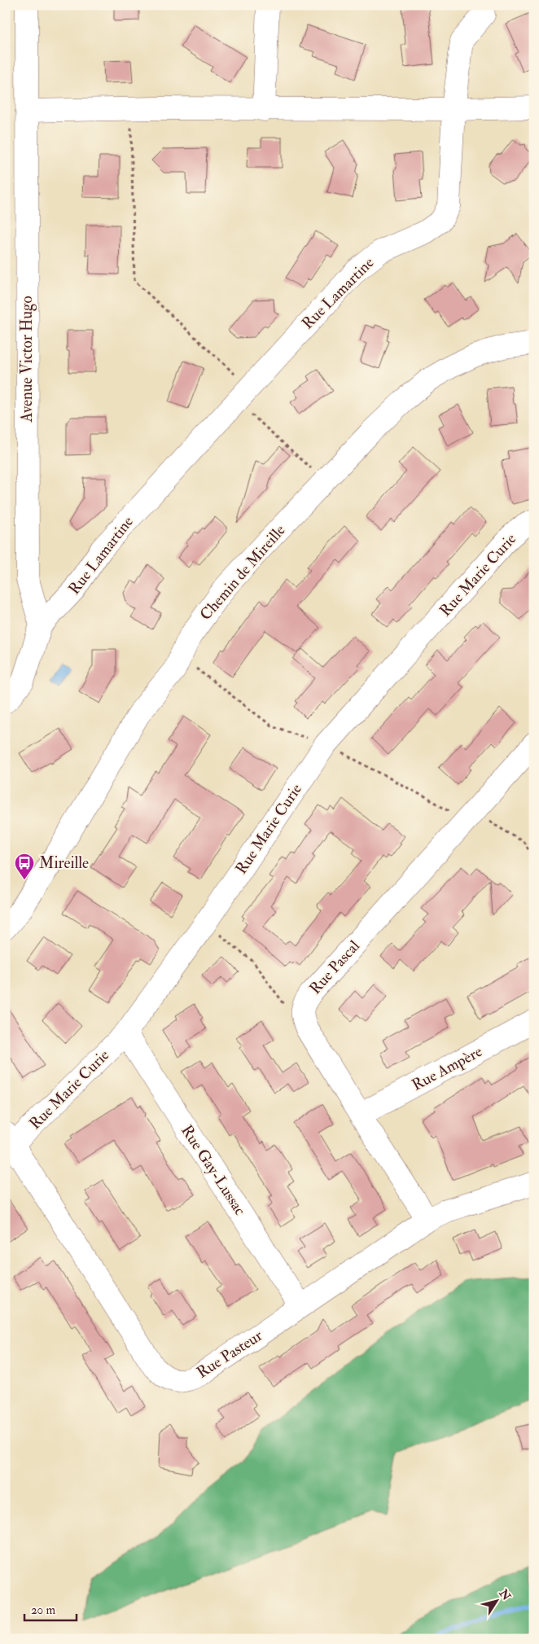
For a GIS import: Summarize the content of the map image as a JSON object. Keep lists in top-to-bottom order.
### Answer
{
  "streets": {
    "street": [
      "Rue Lamartine",
      "Avenue Victor Hugo",
      "Chemin de Mireille",
      "Rue Marie Curie",
      "Rue Pascal",
      "Rue Ampère",
      "Rue Gay-Lussac",
      "Rue Pasteur"
    ]
  },
  "crossings": [
    ["Rue Lamartine", "Avenue Victor Hugo"],
    ["Rue Marie Curie", "Rue Gay-Lussac"],
    ["Rue Marie Curie", "Rue Pasteur"],
    ["Rue Gay-Lussac", "Rue Pasteur"]
  ],
  "places": {
    "bus stop": ["Mireille"]
  },
  "scale_bar": "20 m",
  "north": "top right"
}
